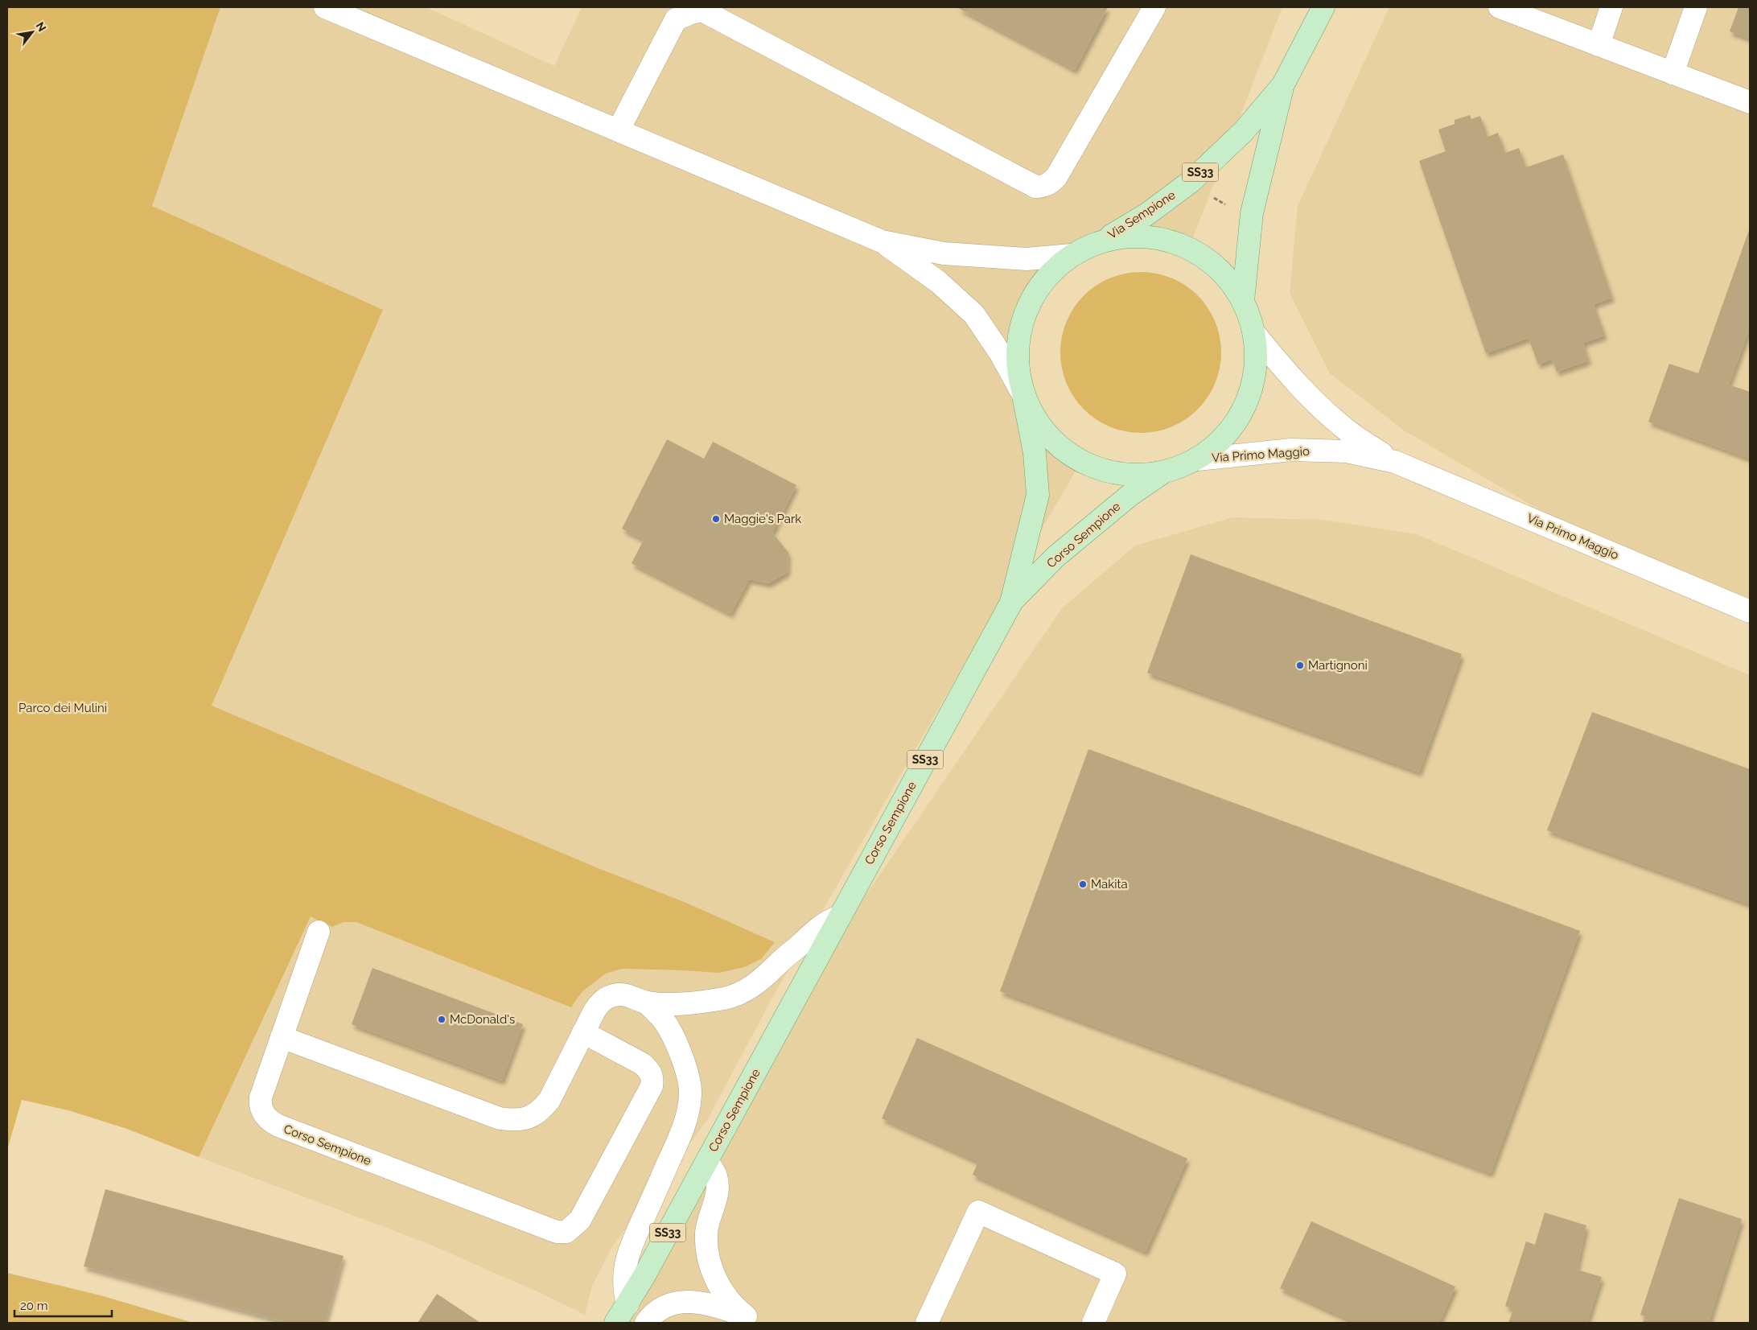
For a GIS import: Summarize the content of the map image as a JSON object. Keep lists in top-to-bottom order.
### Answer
{
  "streets": {
    "main road": ["SS33", "Via Sempione", "Corso Sempione"],
    "street": ["Via Primo Maggio"]
  },
  "crossings": [
    ["SS33", "Via Sempione"],
    ["SS33", "Via Primo Maggio"],
    ["SS33", "Corso Sempione"]
  ],
  "parks": ["Parco dei Mulini"],
  "places": [
    "Maggie's Park",
    "Martignoni",
    "Makita",
    "McDonald's"
  ],
  "scale_bar": "20 m",
  "north": "top right"
}
